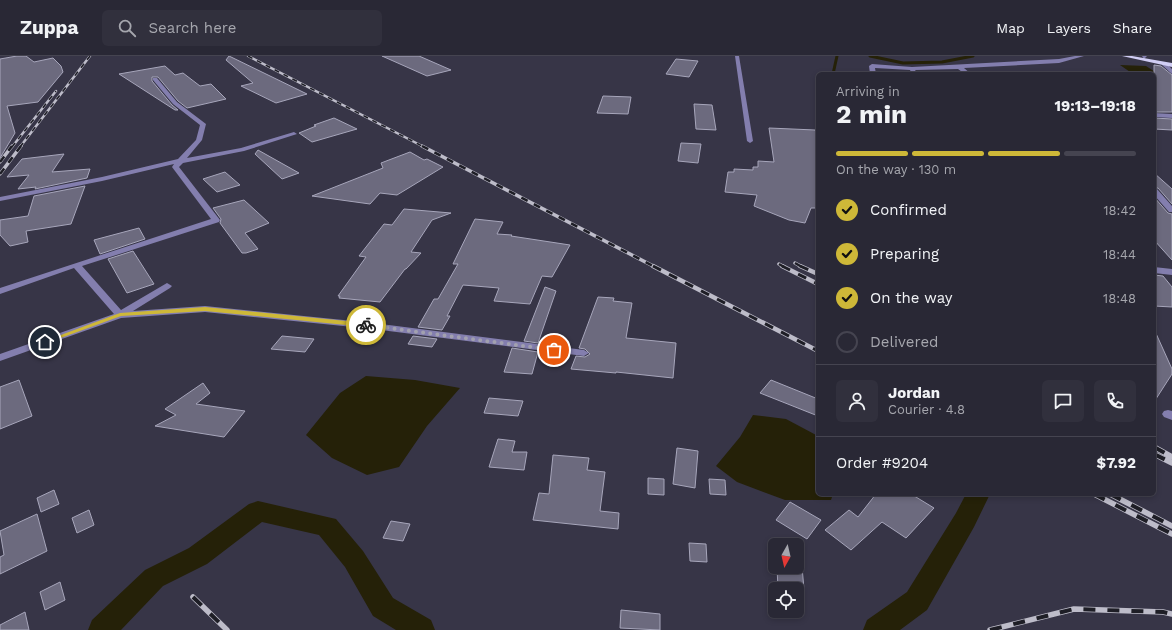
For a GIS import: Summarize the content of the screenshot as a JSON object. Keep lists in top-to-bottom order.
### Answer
{
  "north": "bottom",
  "page": {
    "header": "Zuppa",
    "search": "Search here",
    "nav": ["Map", "Layers", "Share"],
    "heading": ["2 min", "Arriving in", "19:13–19:18"],
    "panel": [
      "Jordan",
      "Courier · 4.8",
      "Order #9204",
      "$7.92"
    ],
    "bar": "On the way · 130 m",
    "list": [
      ["Confirmed", "18:42"],
      ["Preparing", "18:44"],
      ["On the way", "18:48"],
      "Delivered"
    ]
  }
}
